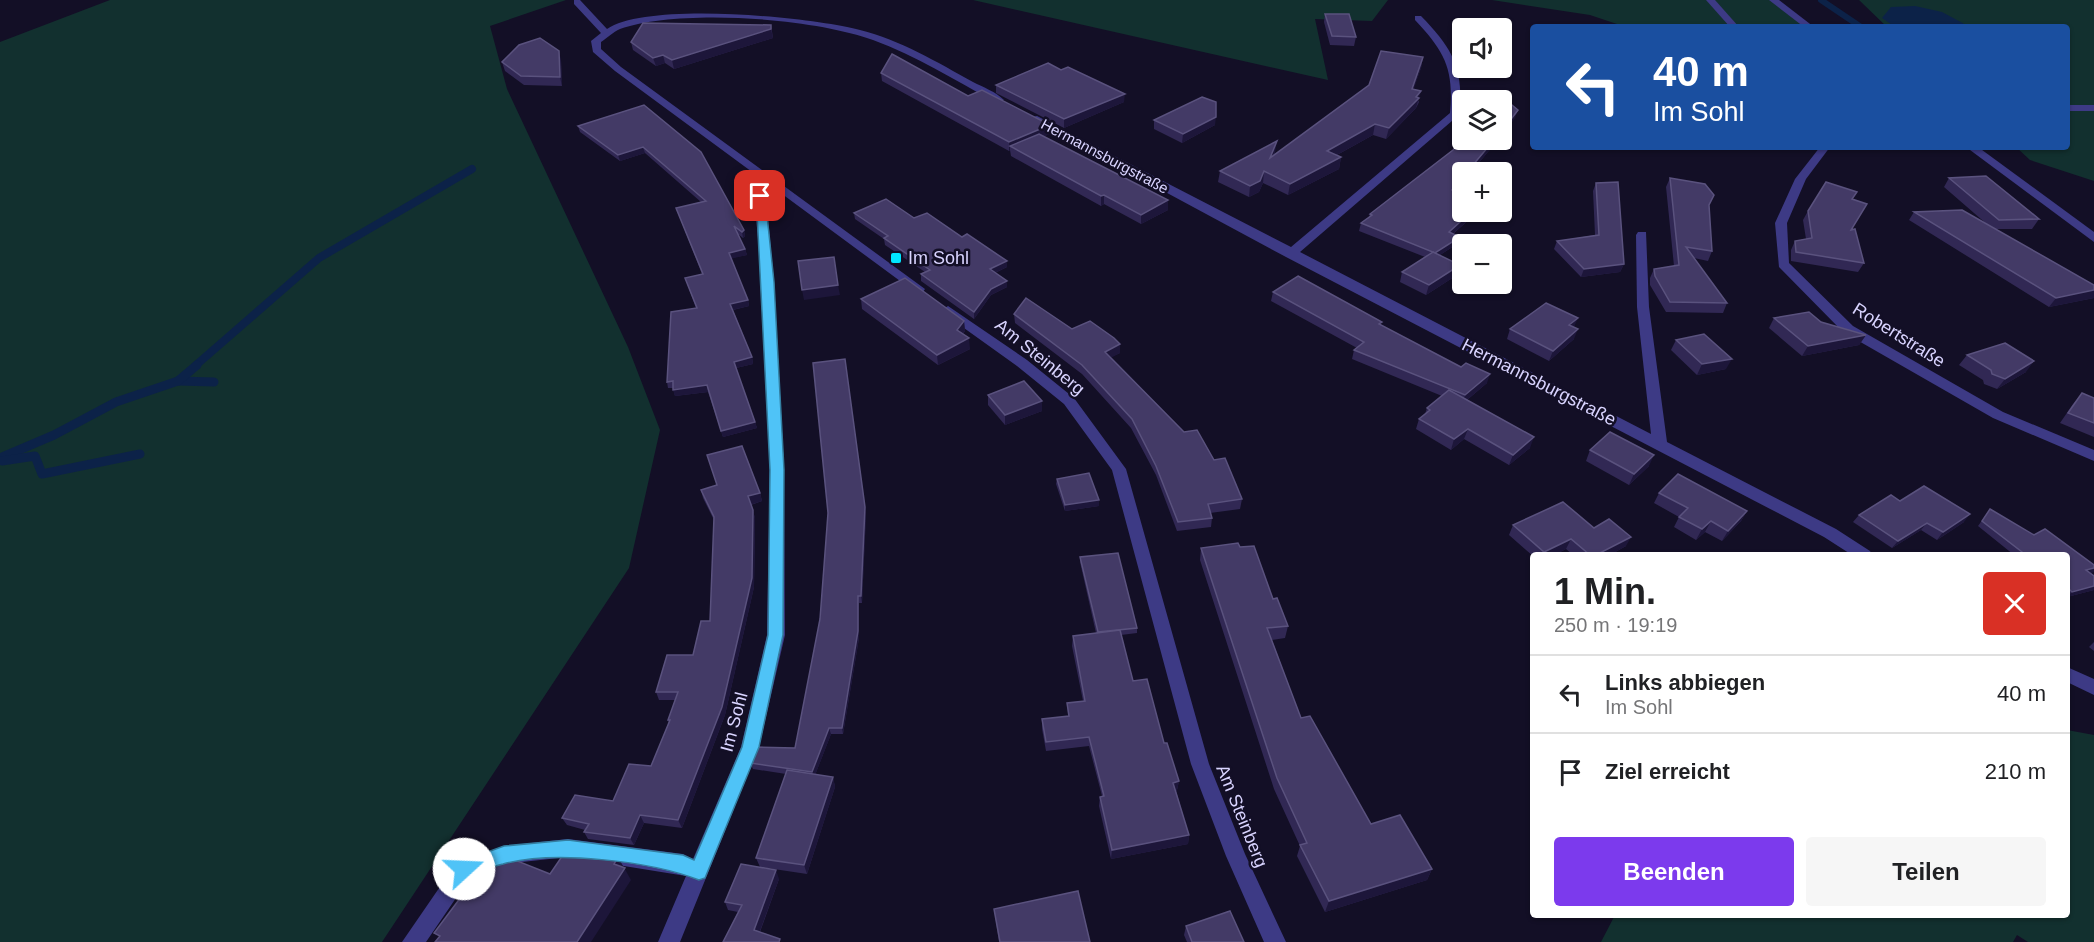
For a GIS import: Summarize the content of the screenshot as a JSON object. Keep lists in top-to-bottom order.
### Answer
{
  "streets": {
    "street": [
      "Hermannsburgstraße",
      "Robertstraße",
      "Am Steinberg",
      "Im Sohl"
    ]
  },
  "crossings": [
    ["Hermannsburgstraße", "Am Steinberg"],
    ["Am Steinberg", "Im Sohl"]
  ],
  "places": {
    "transit": ["Im Sohl"]
  },
  "page": {
    "map_buttons": ["+", "−"],
    "turn": ["40 m", "Im Sohl"],
    "heading": ["1 Min.", "250 m · 19:19"],
    "list": [
      {
        "name": "Links abbiegen",
        "note": "Im Sohl",
        "value": "40 m"
      },
      {
        "name": "Ziel erreicht",
        "value": "210 m"
      }
    ],
    "buttons": ["Beenden", "Teilen"]
  }
}
